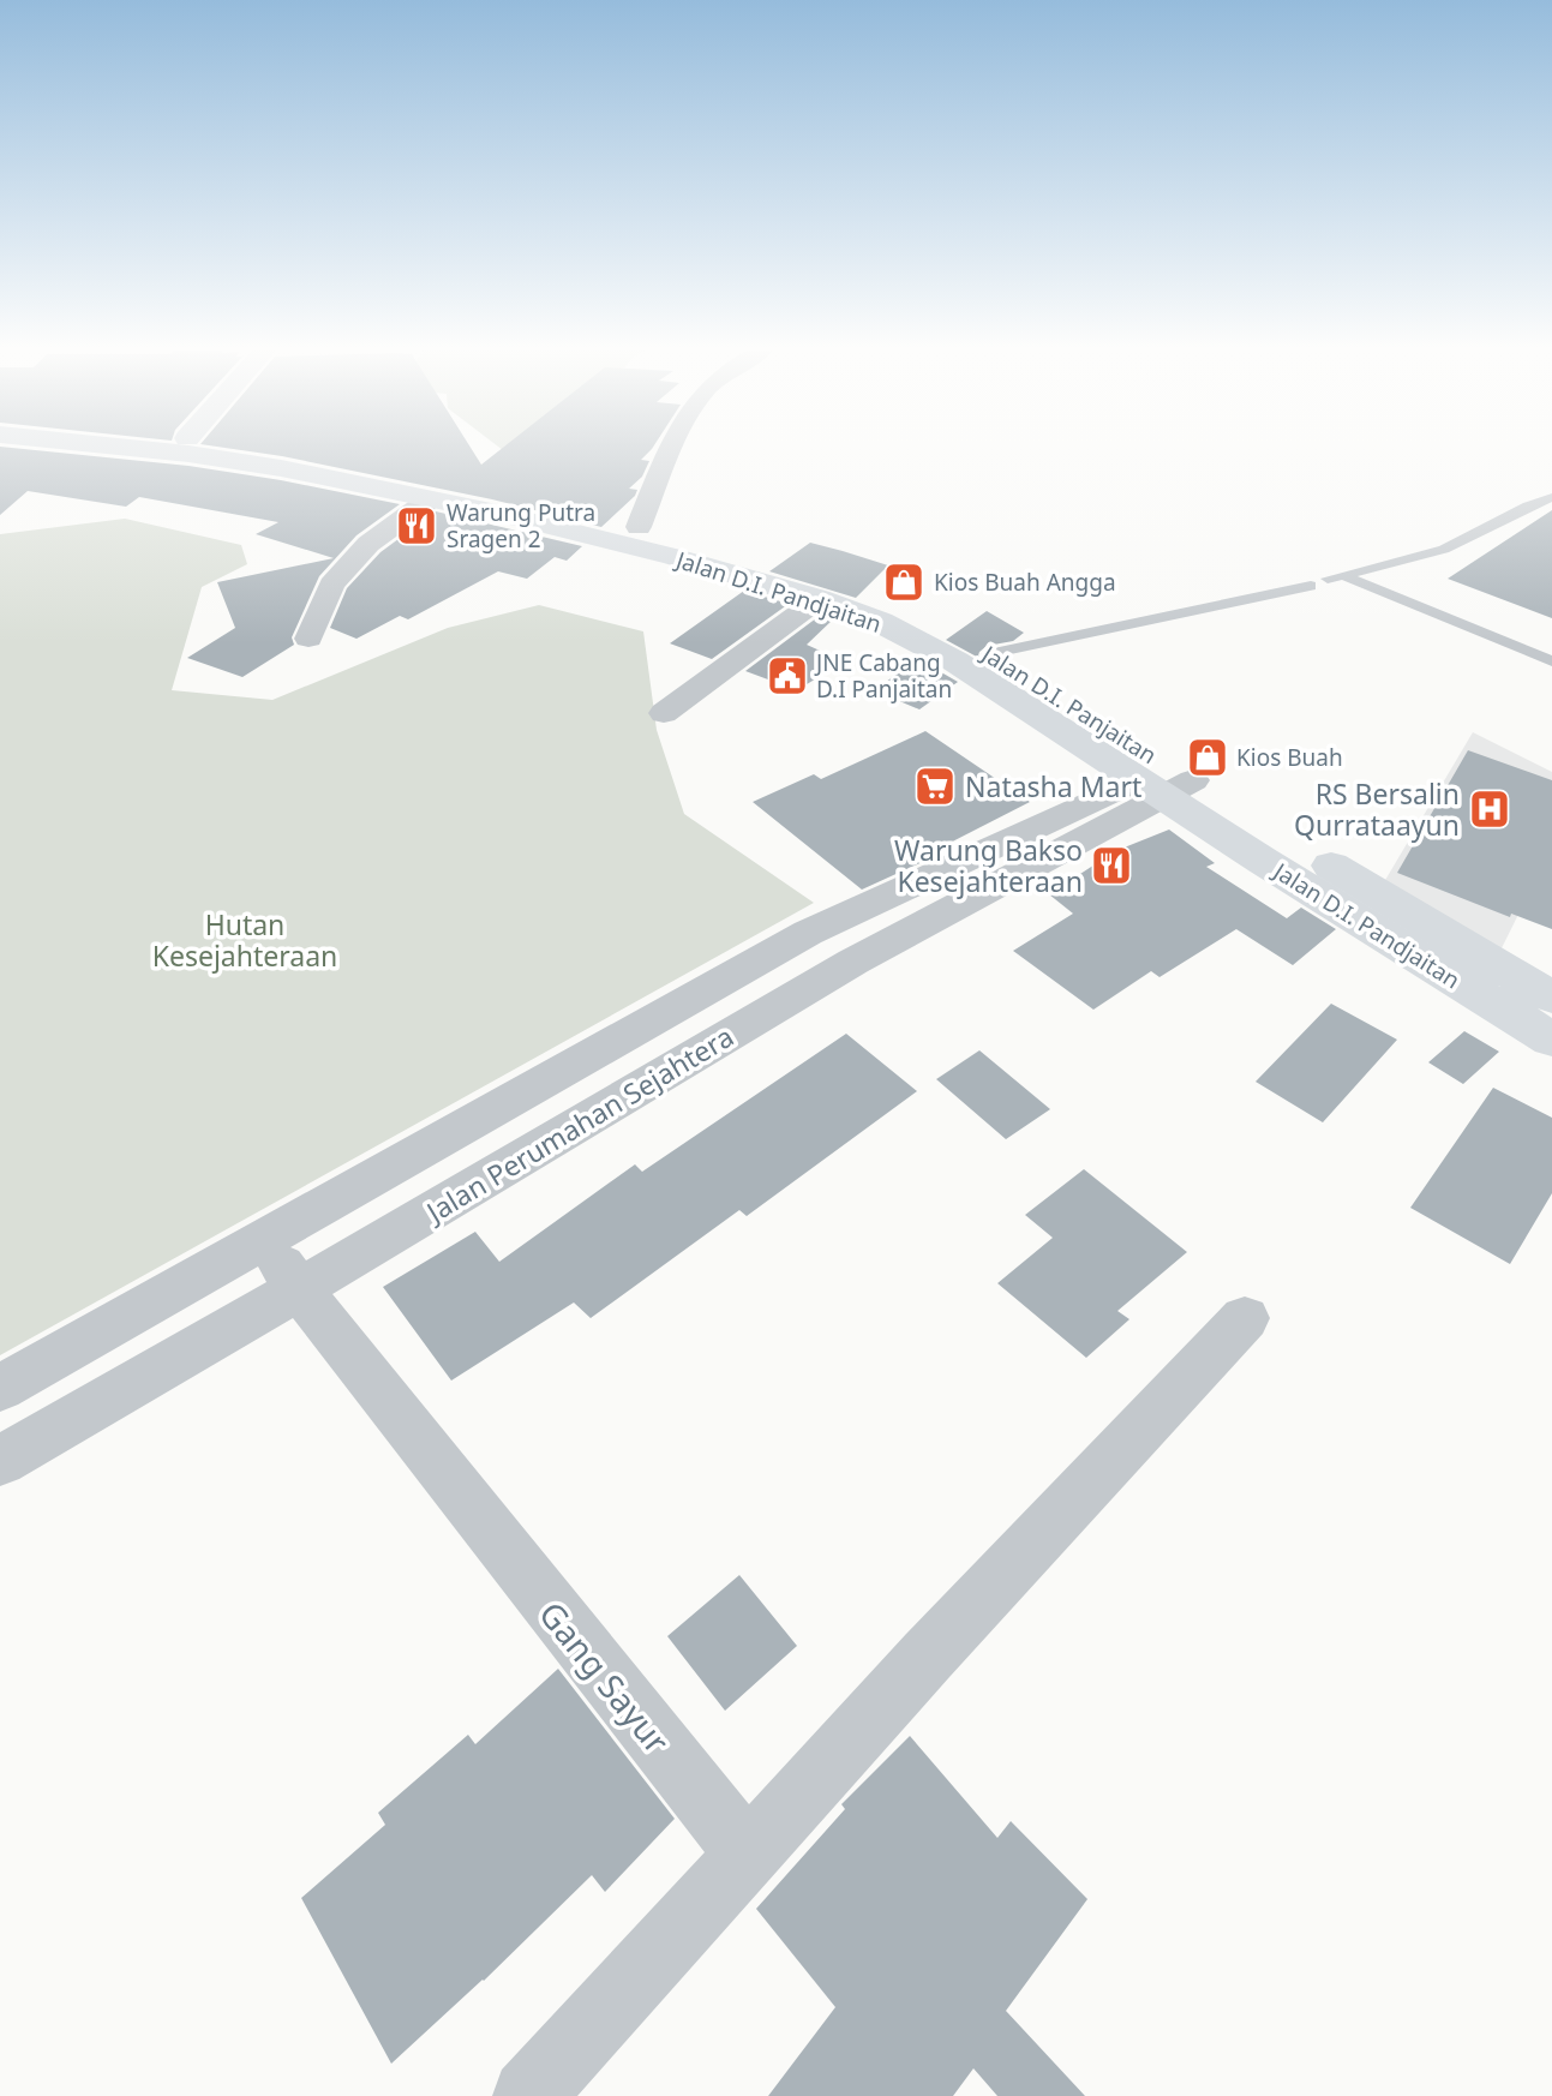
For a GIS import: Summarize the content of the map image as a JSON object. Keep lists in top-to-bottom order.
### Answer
{
  "streets": {
    "main road": ["Jalan D.I. Pandjaitan", "Jalan D.I. Panjaitan"],
    "street": ["Jalan Perumahan Sejahtera", "Gang Sayur"]
  },
  "crossings": [
    ["Jalan D.I. Pandjaitan", "Jalan D.I. Panjaitan"],
    ["Jalan D.I. Pandjaitan", "Jalan Perumahan Sejahtera"],
    ["Jalan D.I. Panjaitan", "Jalan Perumahan Sejahtera"],
    ["Jalan Perumahan Sejahtera", "Gang Sayur"]
  ],
  "parks": ["Hutan Kesejahteraan"],
  "places": {
    "restaurant": ["Warung Putra Sragen 2", "Warung Bakso Kesejahteraan"],
    "shop": ["Kios Buah Angga", "Kios Buah"],
    "public building": ["JNE Cabang D.I Panjaitan"],
    "supermarket": ["Natasha Mart"],
    "hospital": ["RS Bersalin Qurrataayun"]
  }
}
